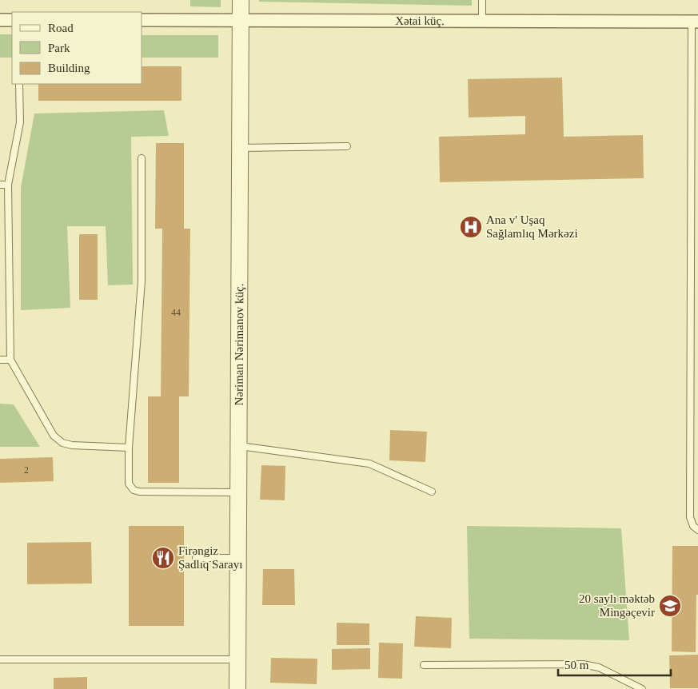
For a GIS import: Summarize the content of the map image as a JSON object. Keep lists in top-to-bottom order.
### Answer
{
  "streets": {
    "street": ["Xətai küç.", "Nəriman Nərimanov küç."]
  },
  "crossings": [
    ["Xətai küç.", "Nəriman Nərimanov küç."]
  ],
  "places": {
    "hospital": ["Ana v' Uşaq Sağlamlıq Mərkəzi"],
    "restaurant": ["Firəngiz Şadlıq Sarayı"],
    "school or university": ["20 saylı məktəb Mingəçevir"]
  },
  "house_numbers": ["44", "2"],
  "legend": ["Road", "Park", "Building"],
  "scale_bar": "50 m"
}
